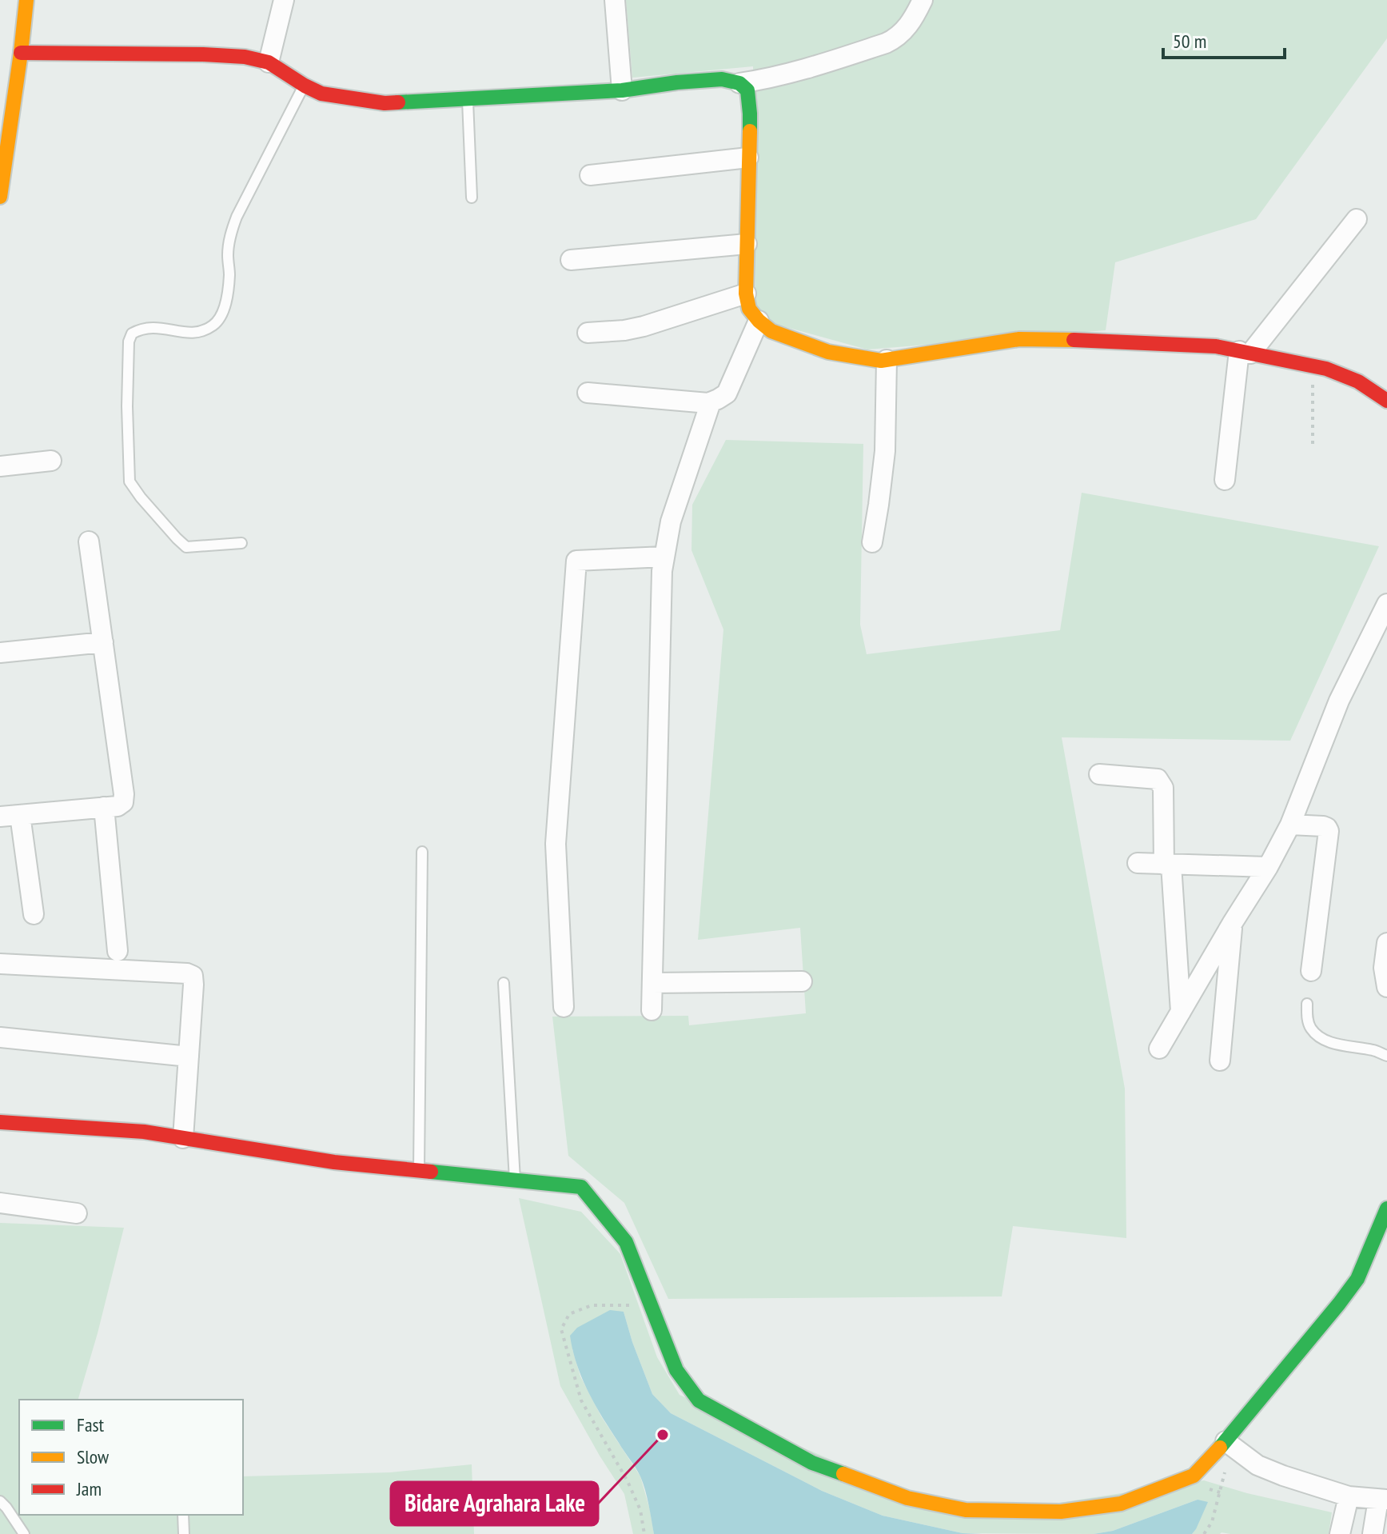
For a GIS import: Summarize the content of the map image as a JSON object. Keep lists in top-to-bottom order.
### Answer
{
  "places": ["Bidare Agrahara Lake"],
  "legend": ["Fast", "Slow", "Jam"],
  "scale_bar": "50 m"
}
